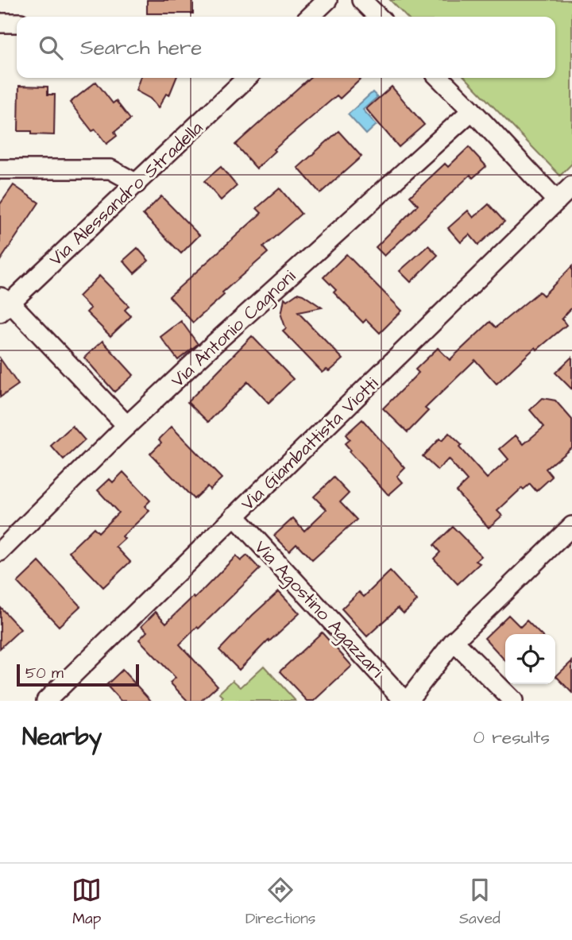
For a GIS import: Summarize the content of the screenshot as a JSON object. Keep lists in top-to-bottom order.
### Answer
{
  "streets": {
    "street": [
      "Via Alessandro Stradella",
      "Via Antonio Cagnoni",
      "Via Giambattista Viotti",
      "Via Agostino Agazzari"
    ]
  },
  "crossings": [
    ["Via Giambattista Viotti", "Via Agostino Agazzari"]
  ],
  "scale_bar": "50 m",
  "page": {
    "search": "Search here",
    "scale": "50 m",
    "heading": ["Nearby", "0 results"],
    "nav": ["Map", "Directions", "Saved"]
  }
}
